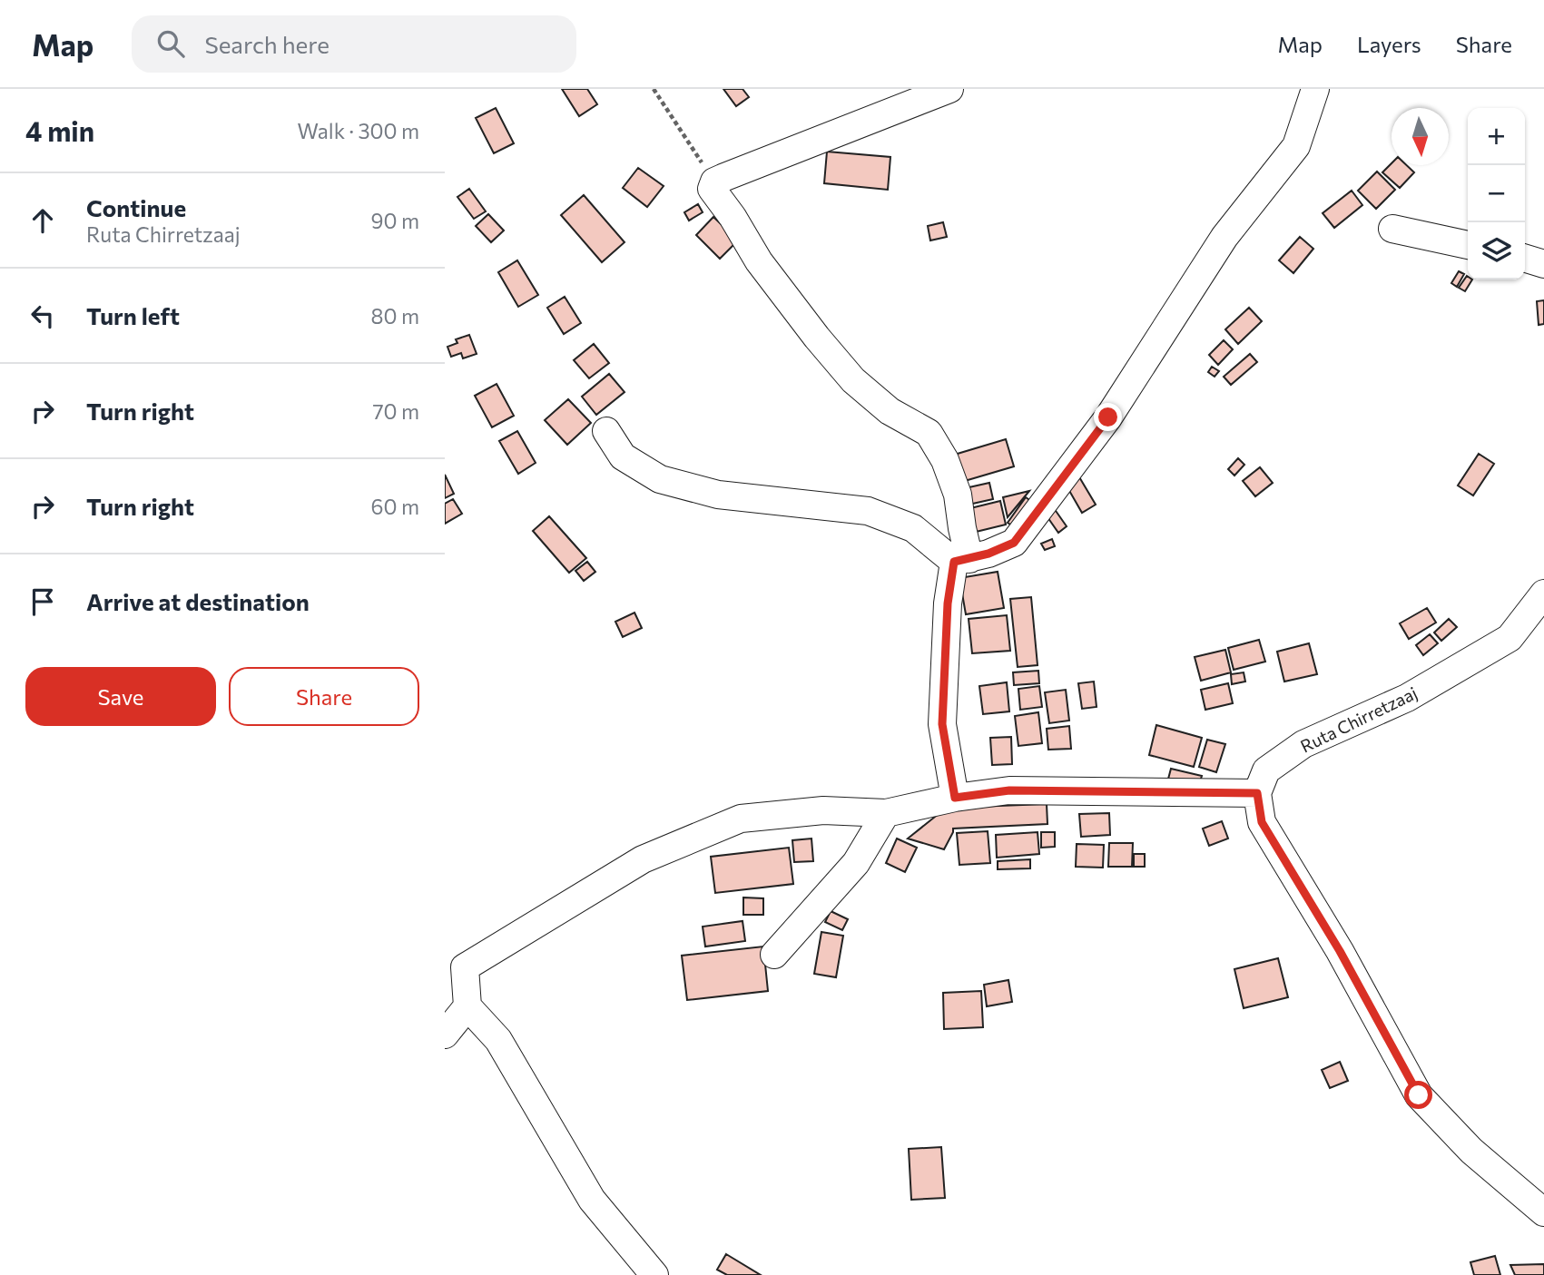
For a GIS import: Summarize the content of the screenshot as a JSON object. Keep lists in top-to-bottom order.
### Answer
{
  "streets": {
    "street": ["Ruta Chirretzaaj"]
  },
  "north": "bottom",
  "page": {
    "header": "Map",
    "search": "Search here",
    "nav": ["Map", "Layers", "Share"],
    "heading": ["4 min", "Walk · 300 m"],
    "map_buttons": ["+", "−"],
    "list": [
      ["Continue", "Ruta Chirretzaaj", "90 m"],
      ["Turn left", "80 m"],
      ["Turn right", "70 m"],
      ["Turn right", "60 m"],
      "Arrive at destination"
    ],
    "buttons": ["Save", "Share"]
  }
}
